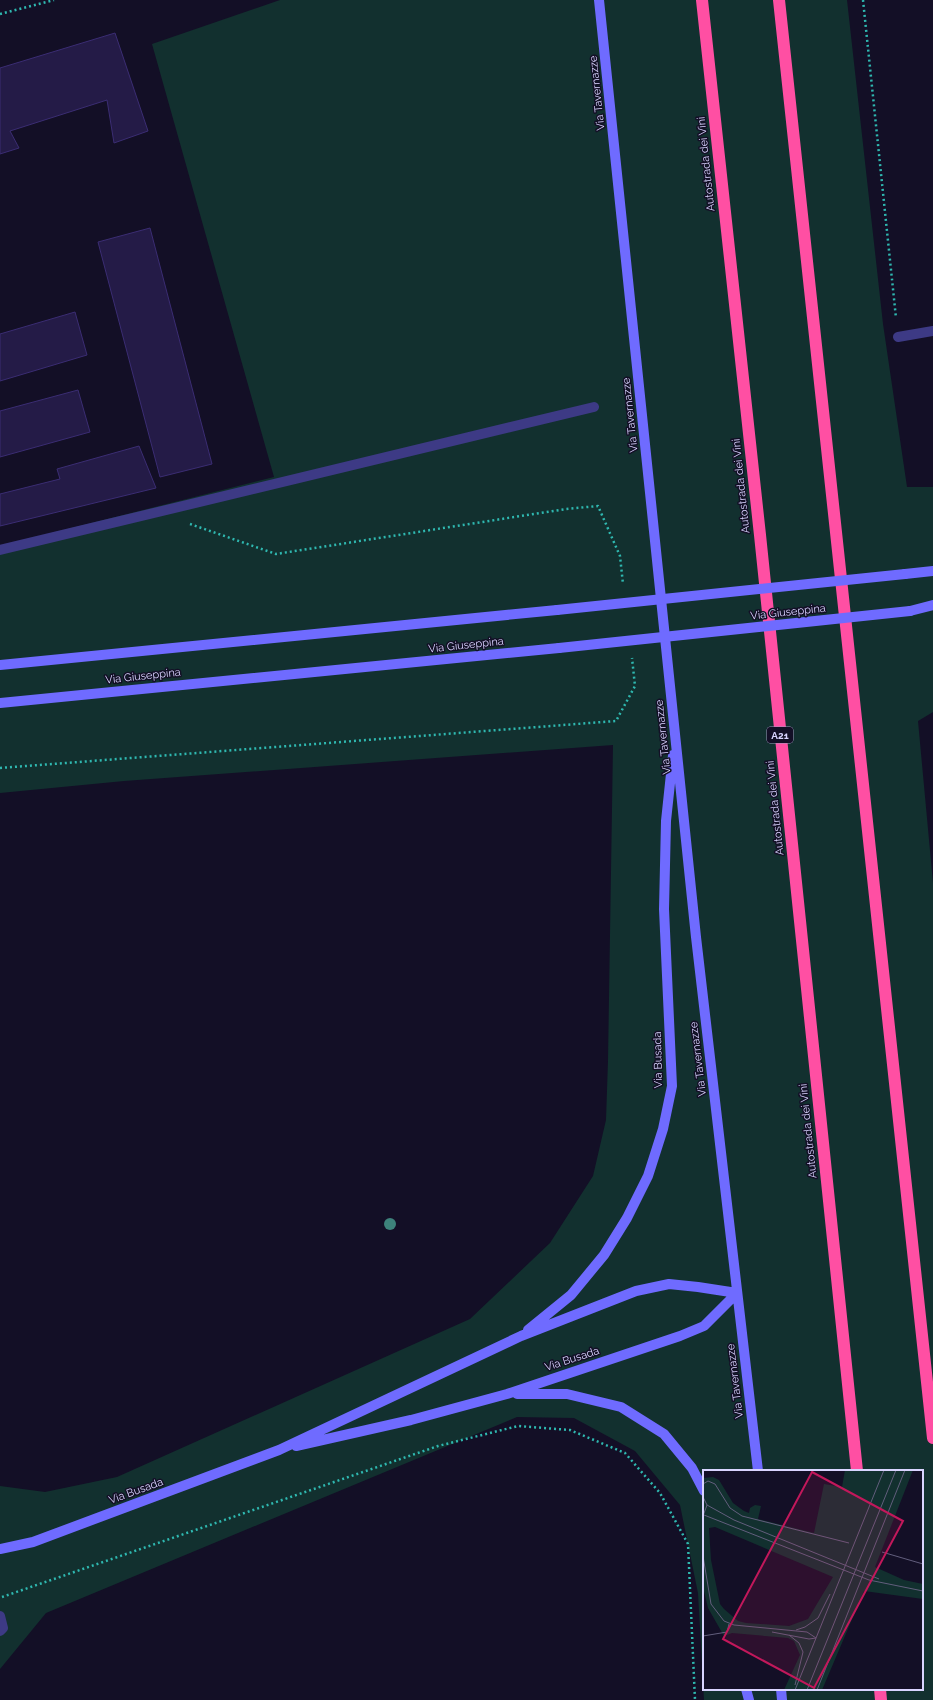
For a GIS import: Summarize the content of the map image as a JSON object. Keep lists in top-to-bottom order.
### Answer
{
  "streets": {
    "highway": ["Autostrada dei Vini", "A21"],
    "main road": ["Via Tavernazze", "Via Giuseppina", "Via Busada"]
  },
  "crossings": [
    ["Via Tavernazze", "Via Busada"]
  ]
}
